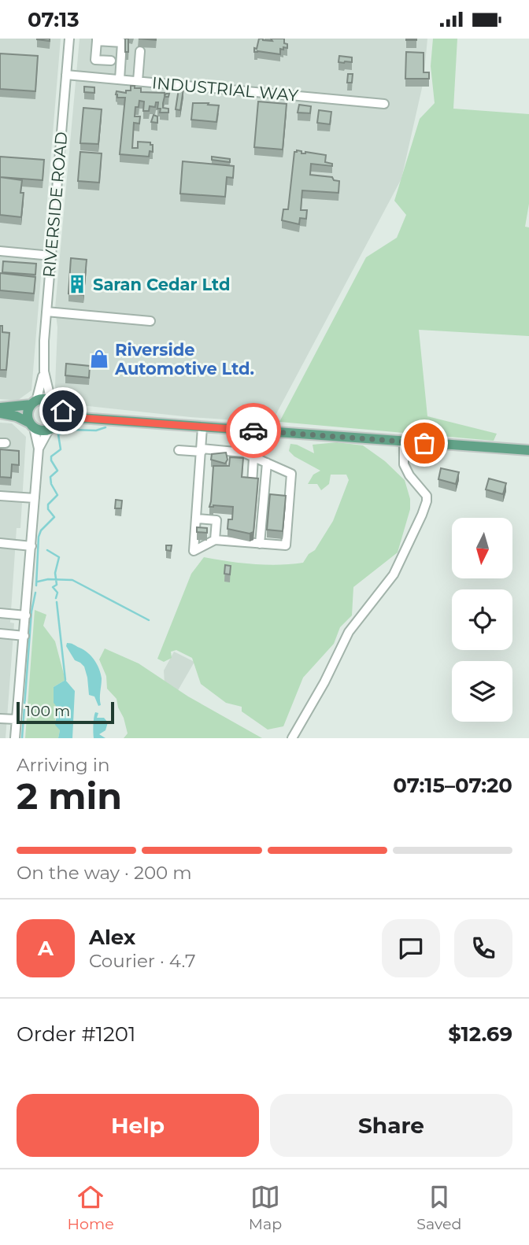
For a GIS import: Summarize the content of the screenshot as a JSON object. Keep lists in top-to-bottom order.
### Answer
{
  "streets": {
    "street": ["INDUSTRIAL WAY", "RIVERSIDE ROAD"]
  },
  "crossings": [
    ["INDUSTRIAL WAY", "RIVERSIDE ROAD"]
  ],
  "places": {
    "building": ["Saran Cedar Ltd"],
    "shop": ["Riverside Automotive Ltd."]
  },
  "scale_bar": "100 m",
  "north": "bottom",
  "page": {
    "status": "07:13",
    "scale": "100 m",
    "heading": ["2 min", "Arriving in", "07:15–07:20"],
    "panel": [
      "Alex",
      "Courier · 4.7",
      "Order #1201",
      "$12.69"
    ],
    "bar": "On the way · 200 m",
    "round": "A",
    "buttons": ["Help", "Share"],
    "tabs": ["Home", "Map", "Saved"]
  }
}
